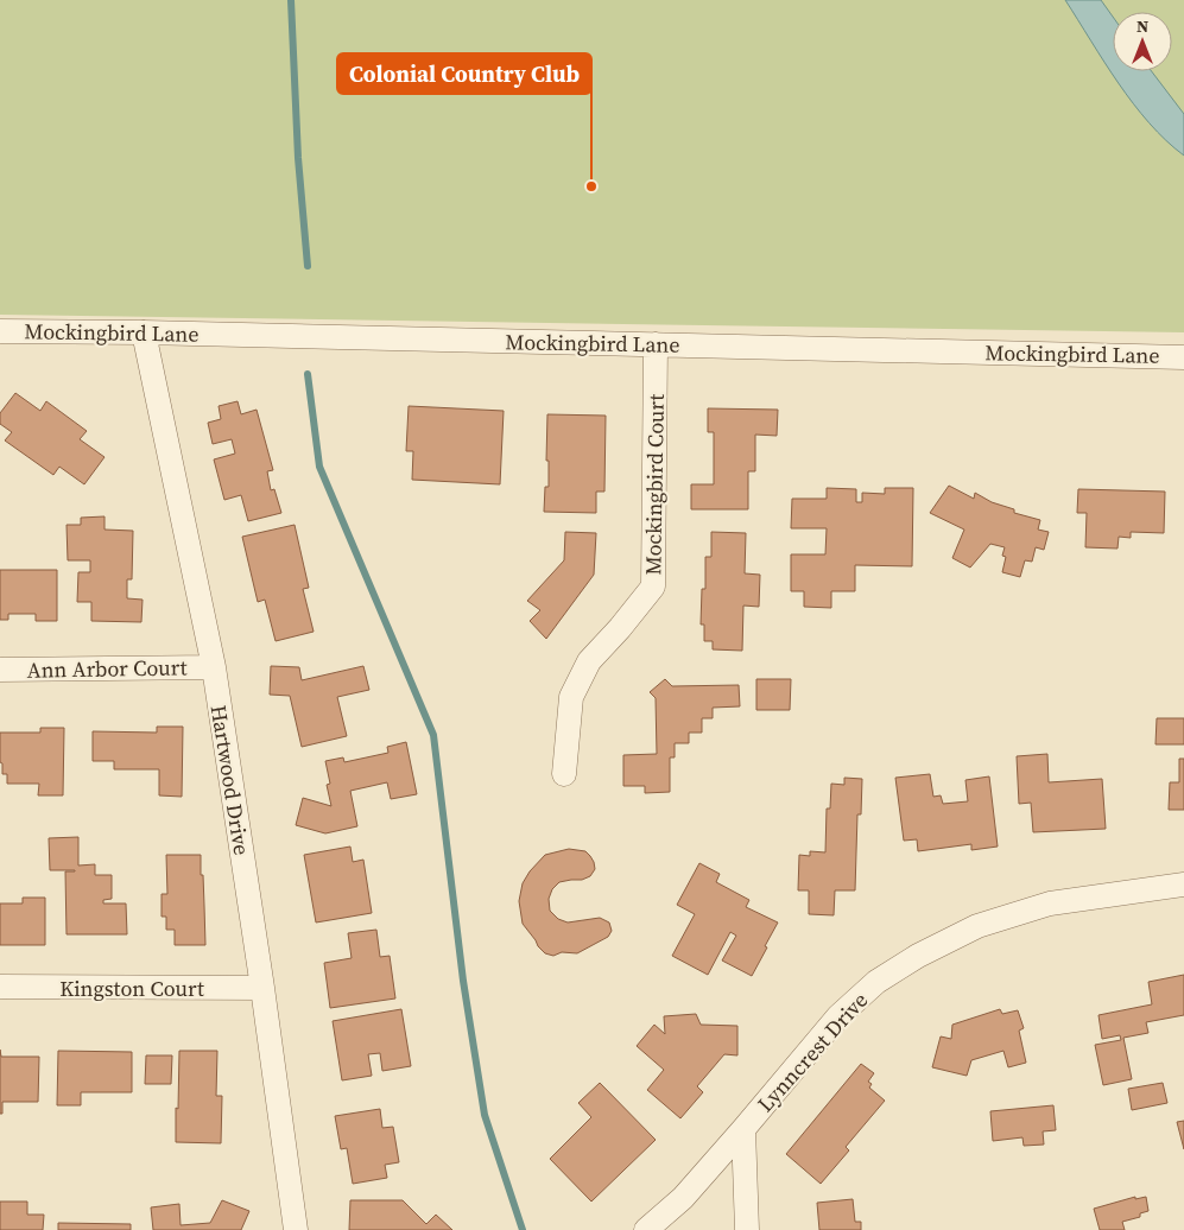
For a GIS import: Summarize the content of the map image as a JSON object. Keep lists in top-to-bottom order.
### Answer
{
  "streets": {
    "street": [
      "Mockingbird Lane",
      "Mockingbird Court",
      "Ann Arbor Court",
      "Hartwood Drive",
      "Kingston Court",
      "Lynncrest Drive"
    ]
  },
  "crossings": [
    ["Mockingbird Lane", "Mockingbird Court"],
    ["Mockingbird Lane", "Hartwood Drive"],
    ["Ann Arbor Court", "Hartwood Drive"],
    ["Hartwood Drive", "Kingston Court"]
  ],
  "places": ["Colonial Country Club"],
  "north": "top"
}
